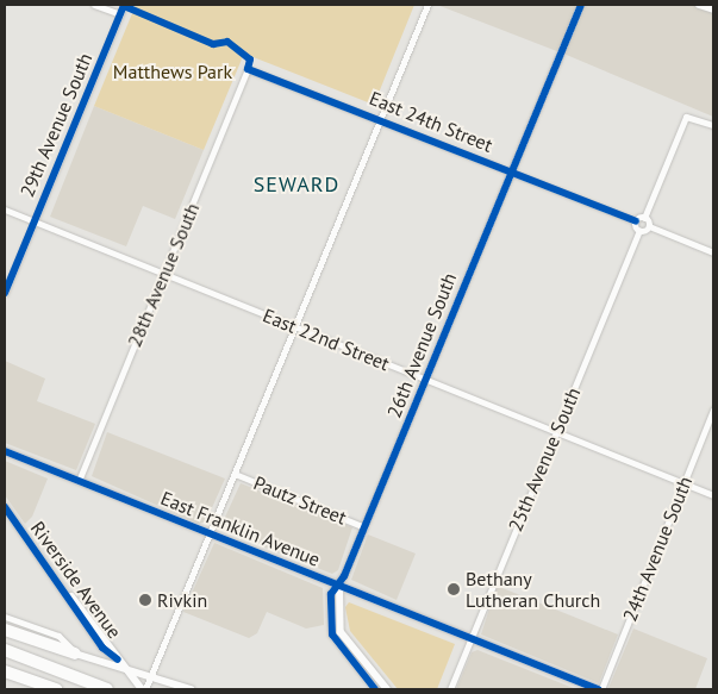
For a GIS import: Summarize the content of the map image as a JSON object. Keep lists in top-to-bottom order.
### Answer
{
  "streets": {
    "street": [
      "East 24th Street",
      "29th Avenue South",
      "28th Avenue South",
      "East 22nd Street",
      "26th Avenue South",
      "25th Avenue South",
      "Pautz Street",
      "East Franklin Avenue",
      "24th Avenue South",
      "Riverside Avenue"
    ]
  },
  "crossings": [
    ["East 24th Street", "28th Avenue South"],
    ["East 24th Street", "26th Avenue South"],
    ["29th Avenue South", "East 22nd Street"],
    ["28th Avenue South", "East 22nd Street"],
    ["28th Avenue South", "East Franklin Avenue"],
    ["East 22nd Street", "26th Avenue South"],
    ["East 22nd Street", "25th Avenue South"],
    ["East 22nd Street", "24th Avenue South"],
    ["26th Avenue South", "Pautz Street"],
    ["26th Avenue South", "East Franklin Avenue"],
    ["25th Avenue South", "East Franklin Avenue"],
    ["East Franklin Avenue", "24th Avenue South"]
  ],
  "districts": ["SEWARD"],
  "parks": ["Matthews Park"],
  "places": ["Bethany Lutheran Church", "Rivkin"]
}
